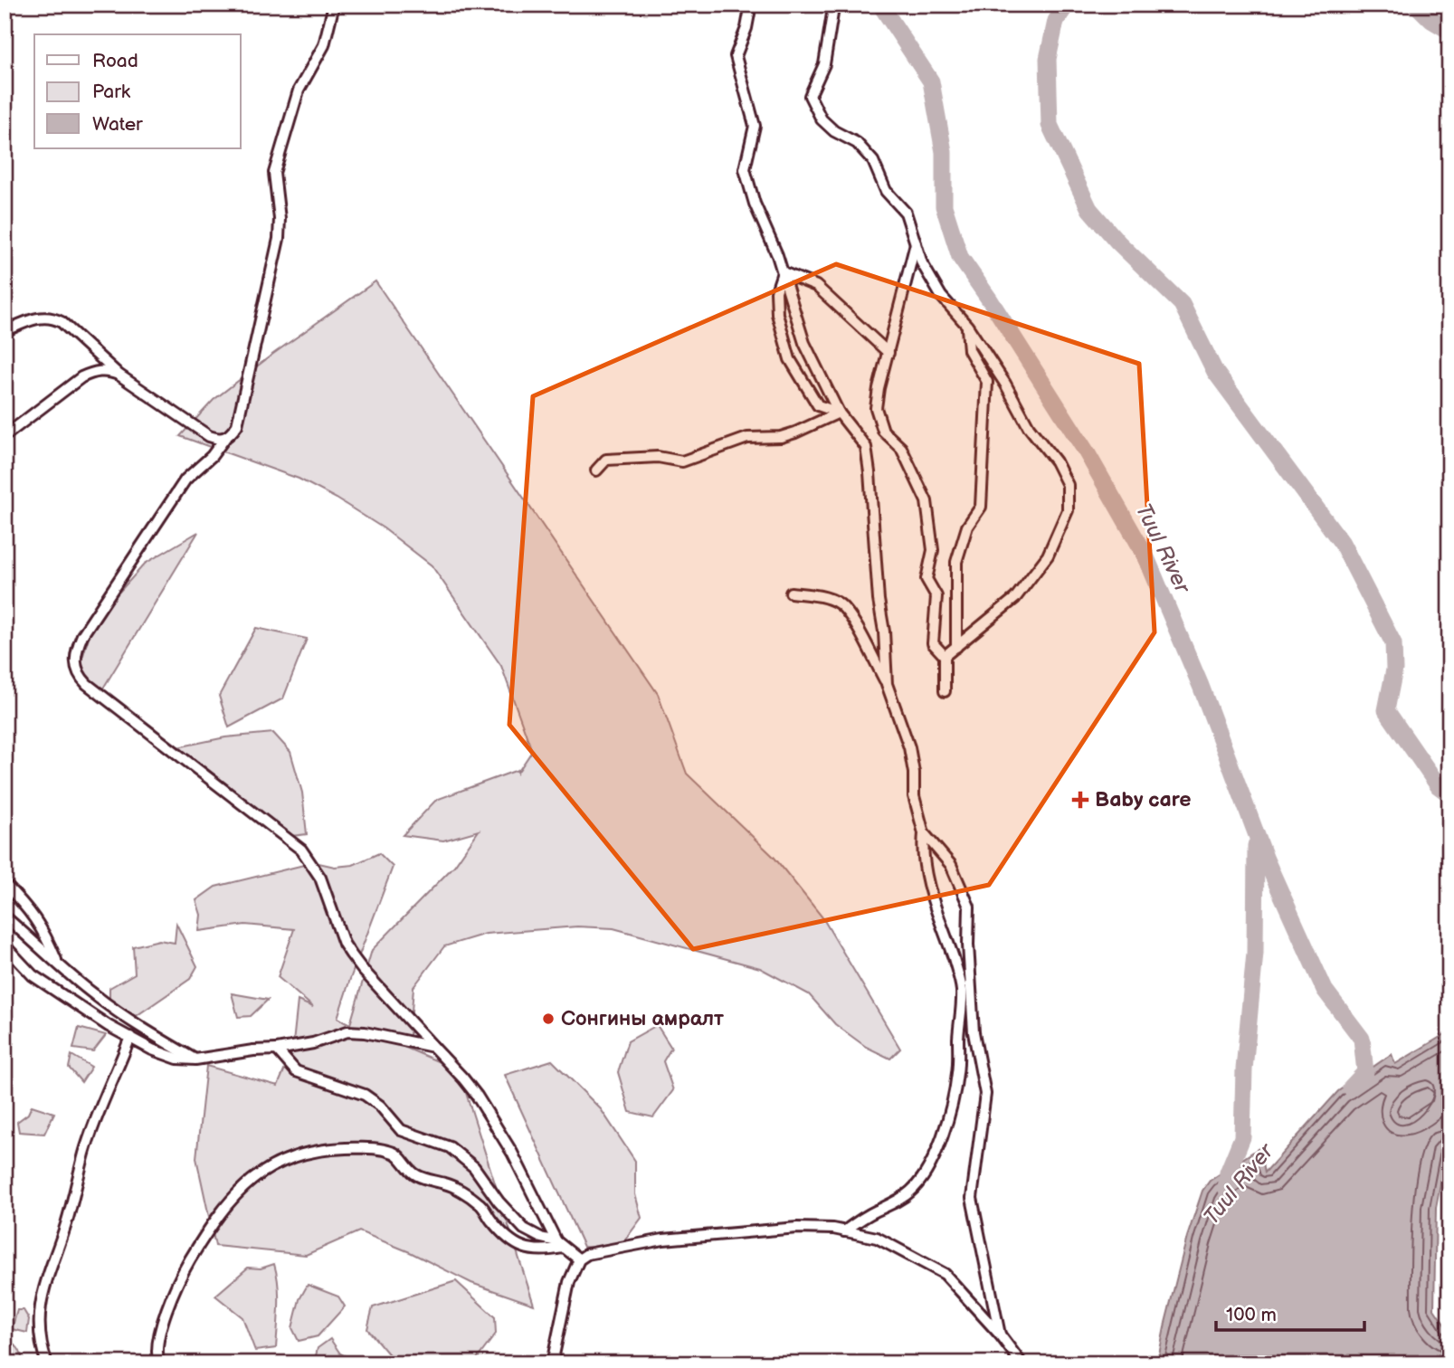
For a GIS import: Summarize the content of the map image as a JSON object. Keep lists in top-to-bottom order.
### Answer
{
  "water": ["Tuul River"],
  "places": {
    "health": ["Baby care"],
    "other": ["Сонгины амралт"]
  },
  "legend": ["Road", "Park", "Water"],
  "scale_bar": "100 m"
}
